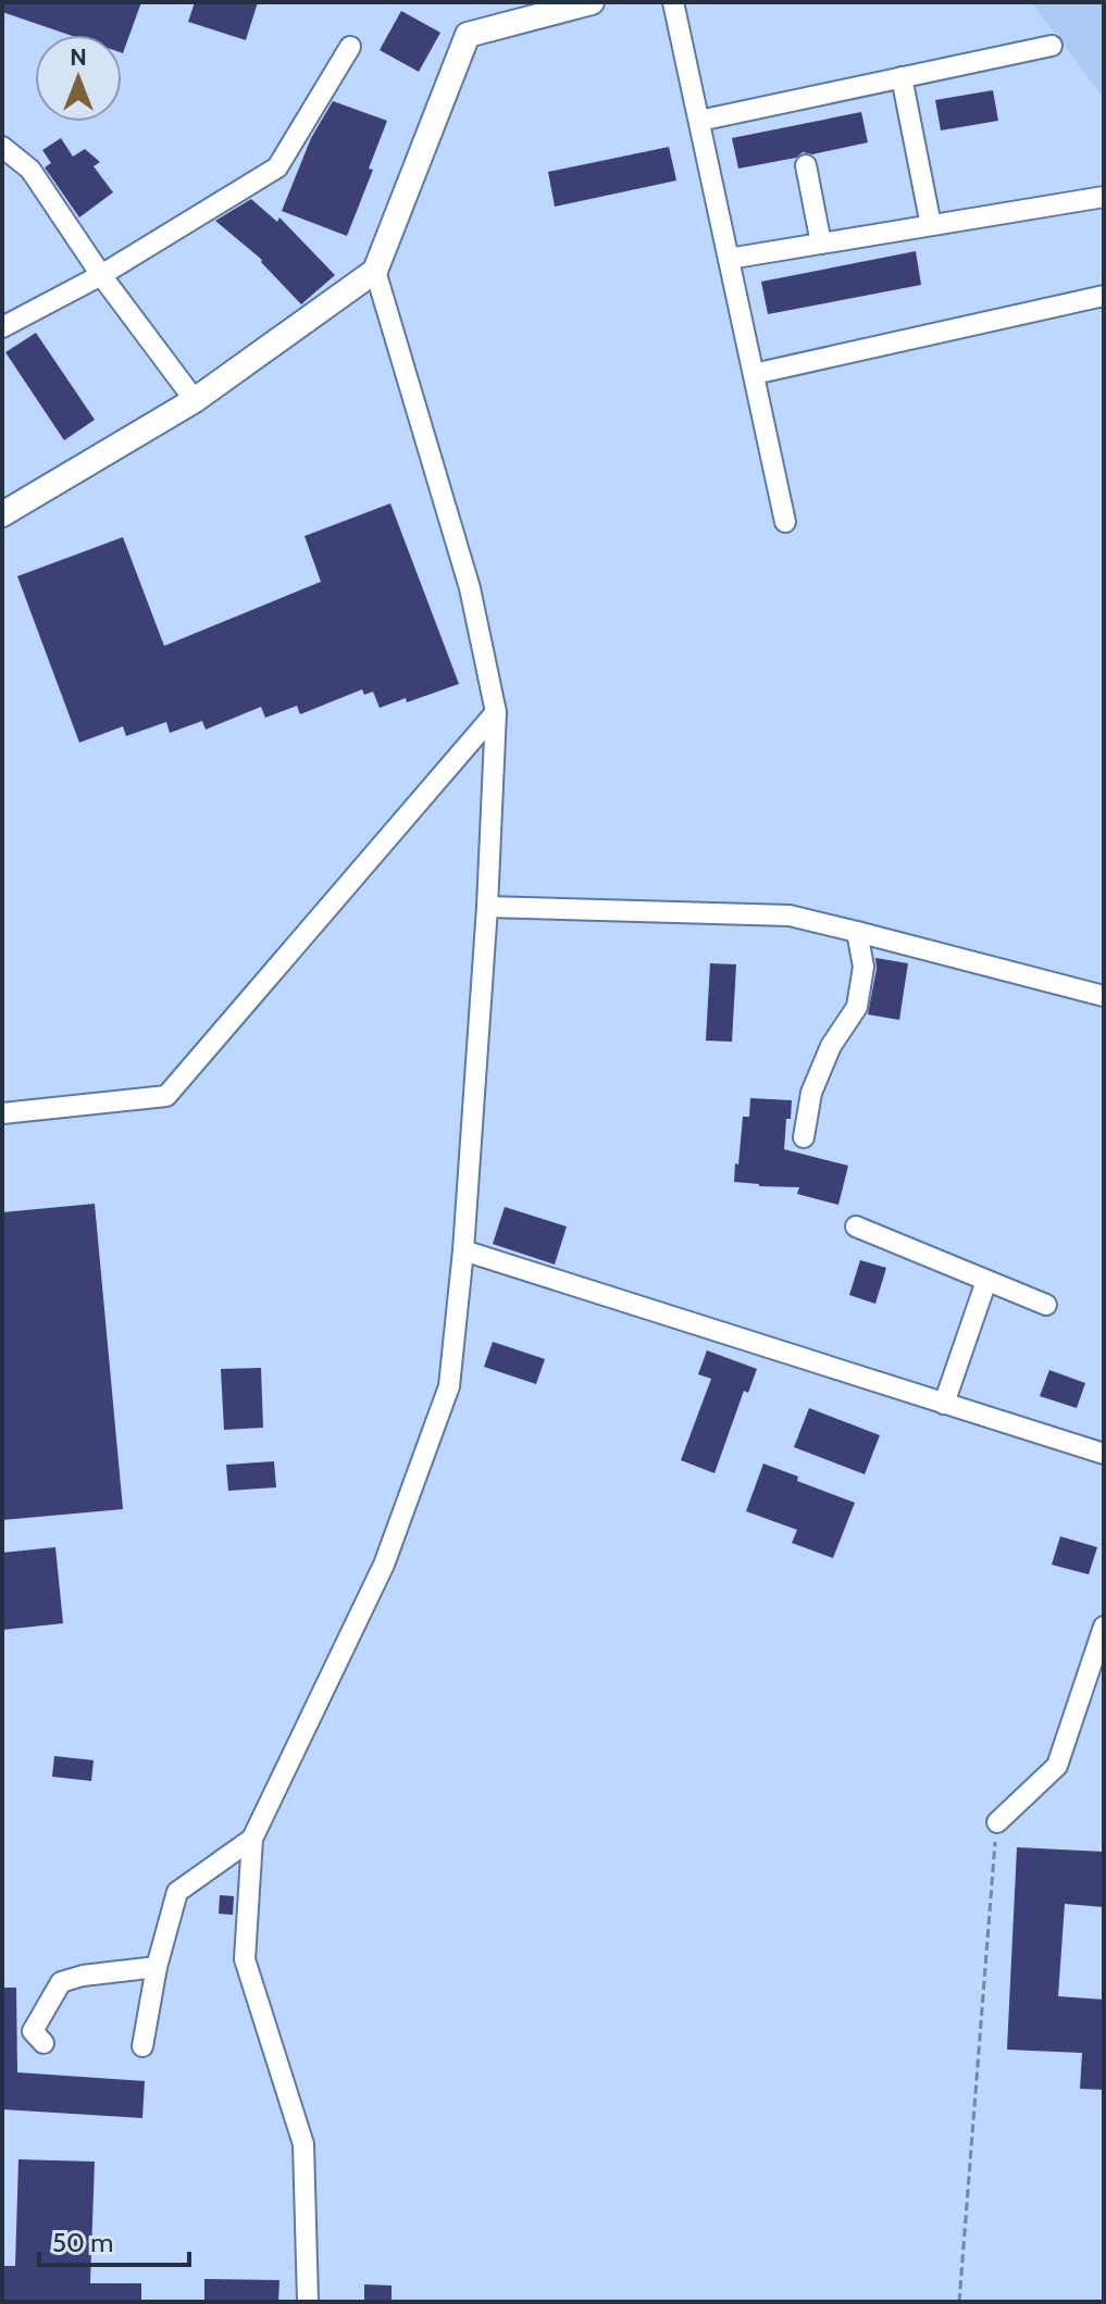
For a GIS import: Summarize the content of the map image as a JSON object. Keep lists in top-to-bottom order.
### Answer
{
  "scale_bar": "50 m",
  "north": "top"
}
